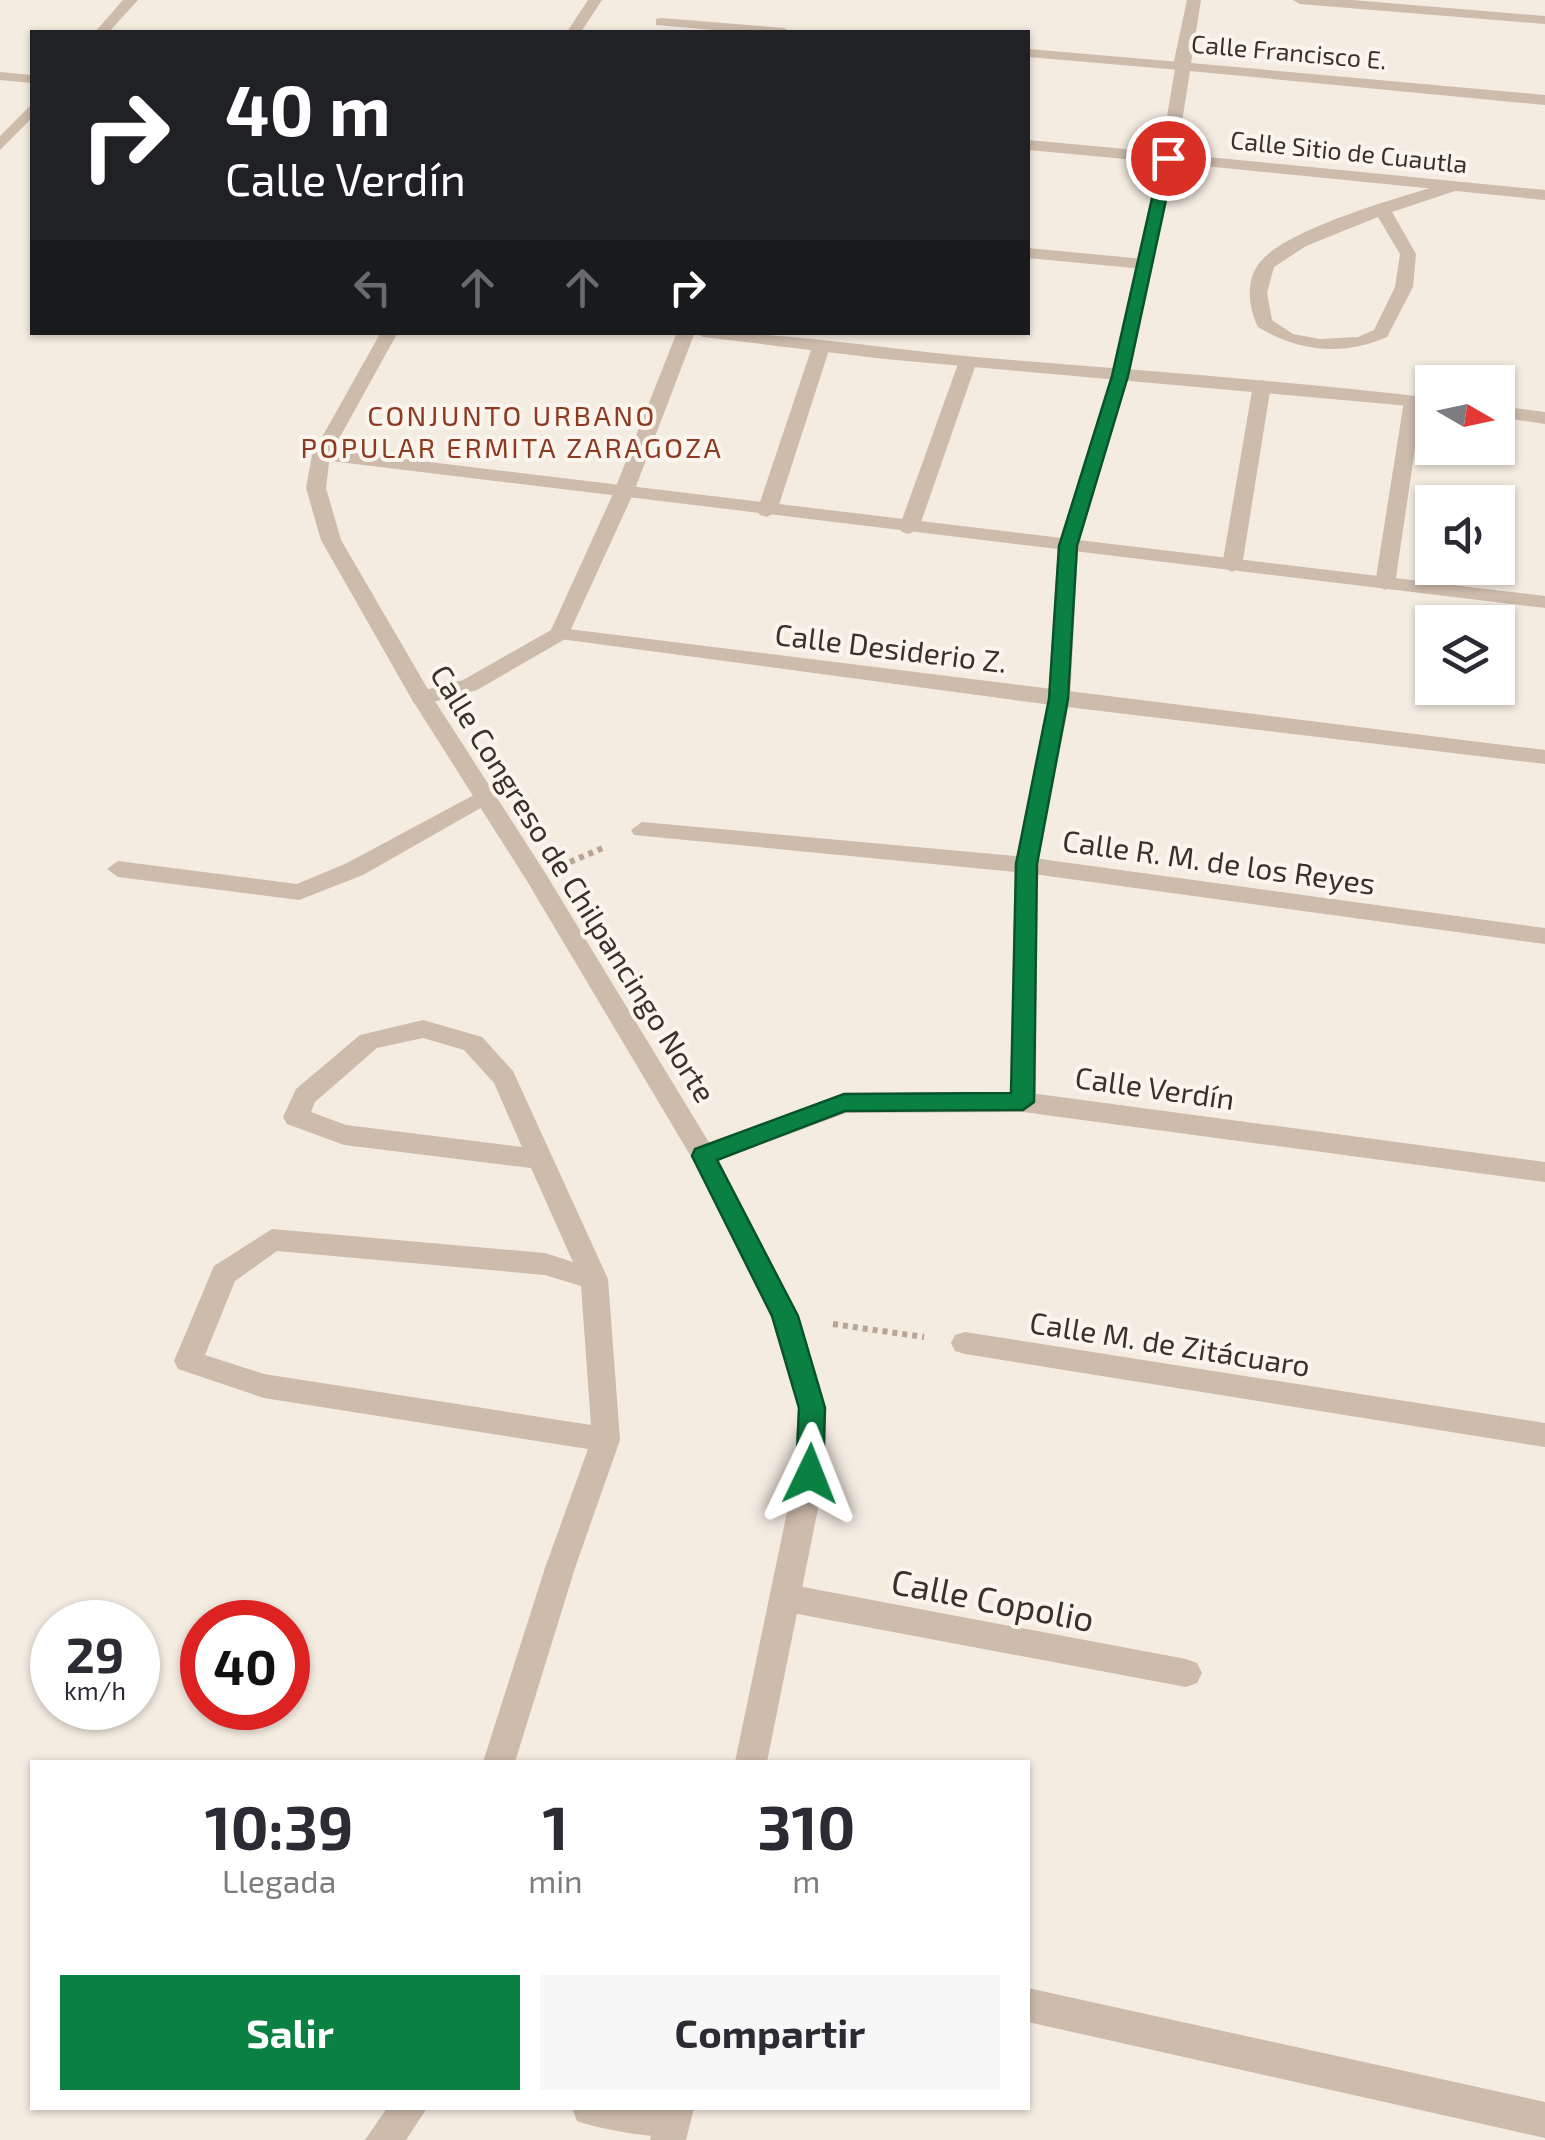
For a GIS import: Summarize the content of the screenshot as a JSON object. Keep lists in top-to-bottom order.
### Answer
{
  "streets": {
    "street": [
      "Calle Francisco E.",
      "Calle Sitio de Cuautla",
      "Calle Desiderio Z.",
      "Calle R. M. de los Reyes",
      "Calle Congreso de Chilpancingo Norte",
      "Calle Verdín",
      "Calle M. de Zitácuaro",
      "Calle Copolio"
    ]
  },
  "crossings": [
    ["Calle Congreso de Chilpancingo Norte", "Calle Verdín"],
    ["Calle Congreso de Chilpancingo Norte", "Calle Copolio"]
  ],
  "districts": ["CONJUNTO URBANO POPULAR ERMITA ZARAGOZA"],
  "north": "right",
  "page": {
    "turn": ["40 m", "Calle Verdín"],
    "speed": "29 km/h",
    "limit": "40",
    "eta": [
      "10:39",
      "Llegada",
      "1",
      "min",
      "310",
      "m"
    ],
    "buttons": ["Salir", "Compartir"]
  }
}
